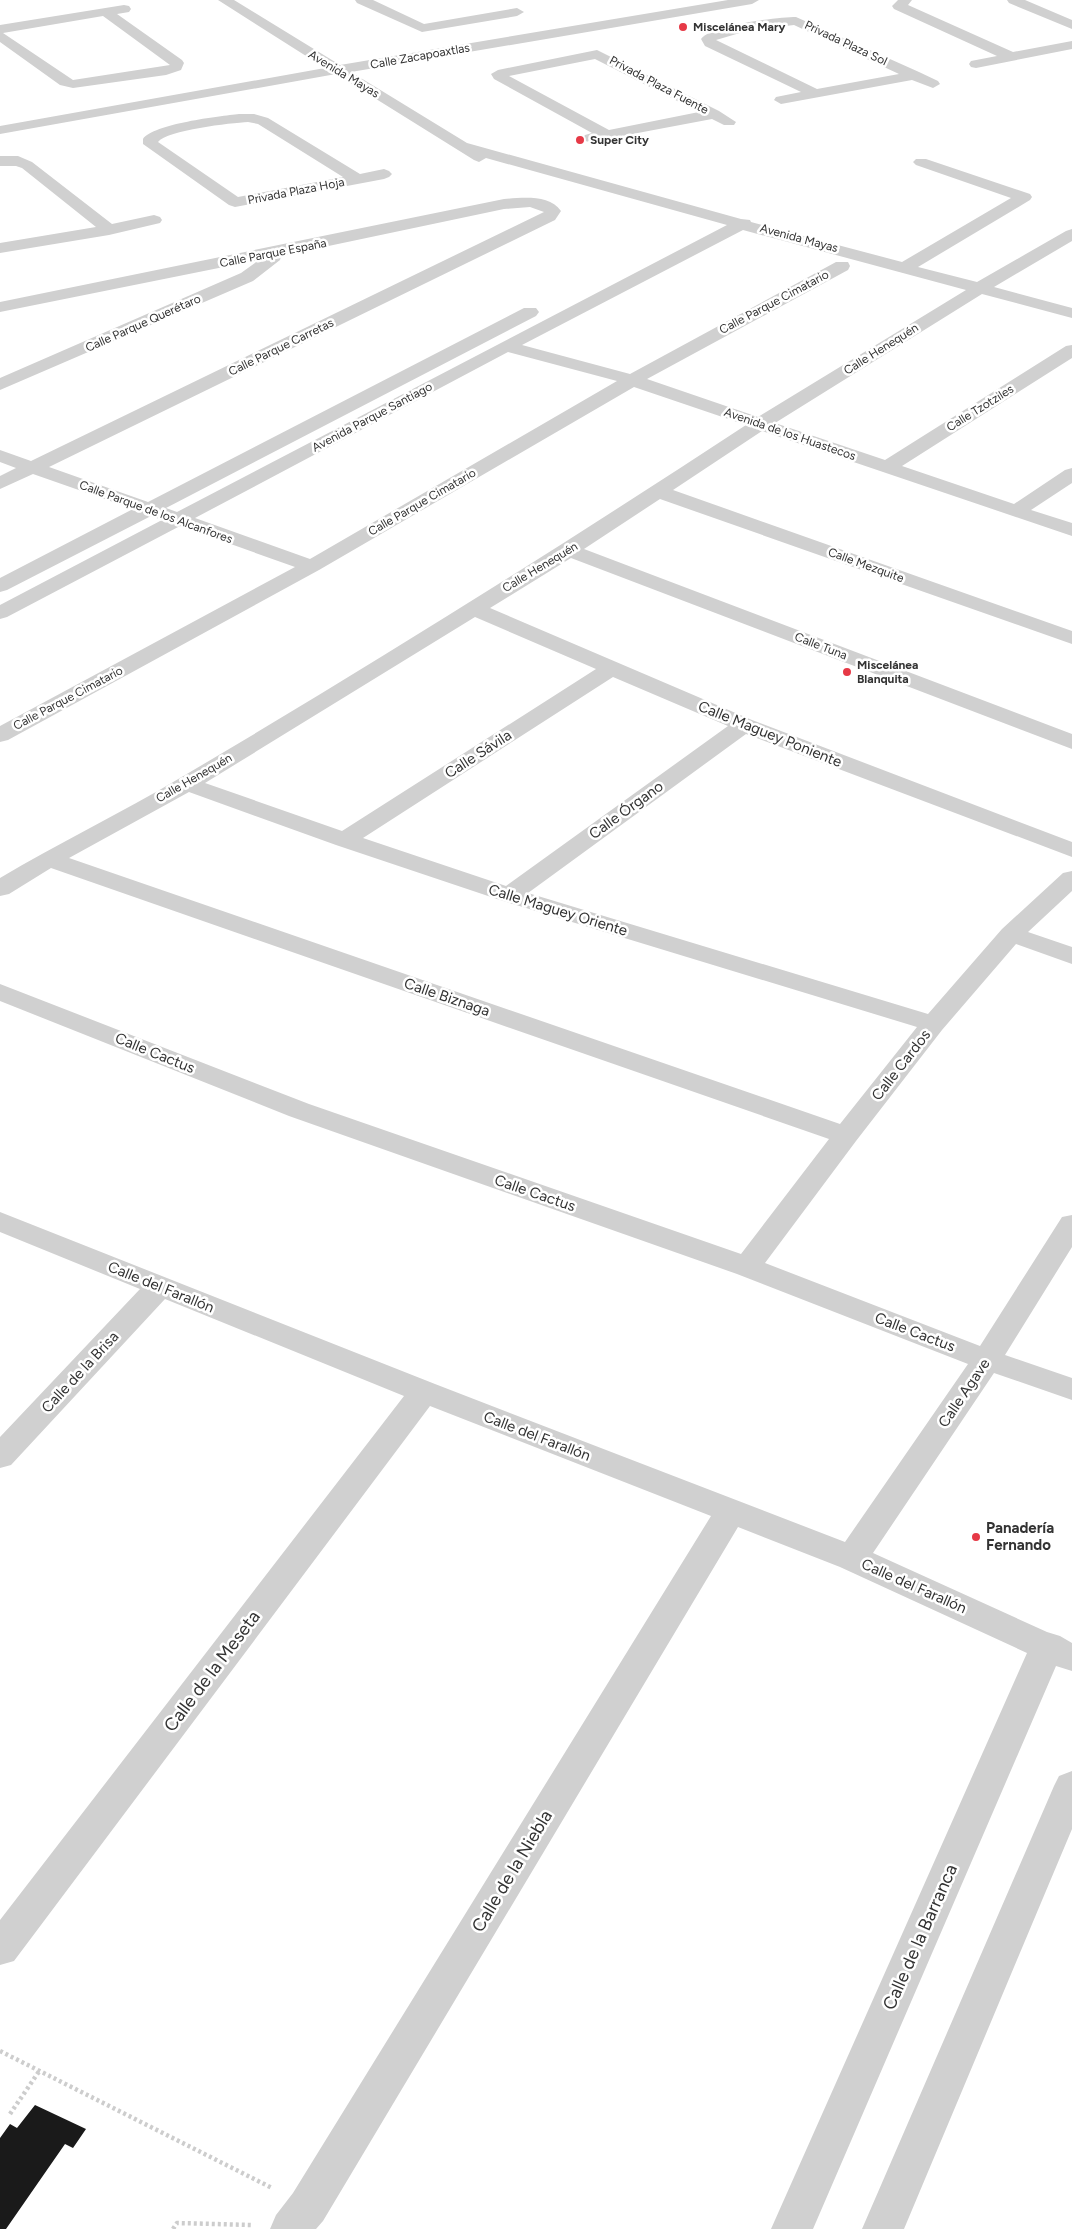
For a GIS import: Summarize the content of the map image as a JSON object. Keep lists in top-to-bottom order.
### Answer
{
  "streets": {
    "street": [
      "Privada Plaza Sol",
      "Calle Zacapoaxtlas",
      "Avenida Mayas",
      "Privada Plaza Fuente",
      "Privada Plaza Hoja",
      "Calle Parque España",
      "Calle Parque Cimatario",
      "Calle Parque Querétaro",
      "Calle Parque Carretas",
      "Calle Henequén",
      "Calle Tzotziles",
      "Avenida Parque Santiago",
      "Avenida de los Huastecos",
      "Calle Parque de los Alcanfores",
      "Calle Mezquite",
      "Calle Tuna",
      "Calle Maguey Poniente",
      "Calle Sávila",
      "Calle Órgano",
      "Calle Maguey Oriente",
      "Calle Biznaga",
      "Calle Cactus",
      "Calle Cardos",
      "Calle del Farallón",
      "Calle de la Brisa",
      "Calle Agave",
      "Calle de la Meseta",
      "Calle de la Niebla",
      "Calle de la Barranca"
    ]
  },
  "crossings": [
    ["Calle Zacapoaxtlas", "Avenida Mayas"],
    ["Avenida Mayas", "Calle Henequén"],
    ["Avenida Mayas", "Avenida Parque Santiago"],
    ["Calle Parque España", "Calle Parque Querétaro"],
    ["Calle Parque España", "Calle Parque Carretas"],
    ["Calle Parque Cimatario", "Avenida de los Huastecos"],
    ["Calle Parque Cimatario", "Calle Parque de los Alcanfores"],
    ["Calle Parque Carretas", "Calle Parque de los Alcanfores"],
    ["Calle Henequén", "Avenida de los Huastecos"],
    ["Calle Henequén", "Calle Mezquite"],
    ["Calle Henequén", "Calle Tuna"],
    ["Calle Henequén", "Calle Maguey Poniente"],
    ["Calle Henequén", "Calle Maguey Oriente"],
    ["Calle Henequén", "Calle Biznaga"],
    ["Calle Tzotziles", "Avenida de los Huastecos"],
    ["Avenida Parque Santiago", "Avenida de los Huastecos"],
    ["Avenida Parque Santiago", "Calle Parque de los Alcanfores"],
    ["Calle Maguey Poniente", "Calle Sávila"],
    ["Calle Maguey Poniente", "Calle Órgano"],
    ["Calle Sávila", "Calle Maguey Oriente"],
    ["Calle Órgano", "Calle Maguey Oriente"],
    ["Calle Maguey Oriente", "Calle Cardos"],
    ["Calle Biznaga", "Calle Cardos"],
    ["Calle Cactus", "Calle Cardos"],
    ["Calle Cactus", "Calle Agave"],
    ["Calle del Farallón", "Calle de la Brisa"],
    ["Calle del Farallón", "Calle Agave"],
    ["Calle del Farallón", "Calle de la Meseta"],
    ["Calle del Farallón", "Calle de la Niebla"],
    ["Calle del Farallón", "Calle de la Barranca"]
  ],
  "places": [
    "Miscelánea Mary",
    "Super City",
    "Miscelánea Blanquita",
    "Panadería Fernando"
  ]
}
